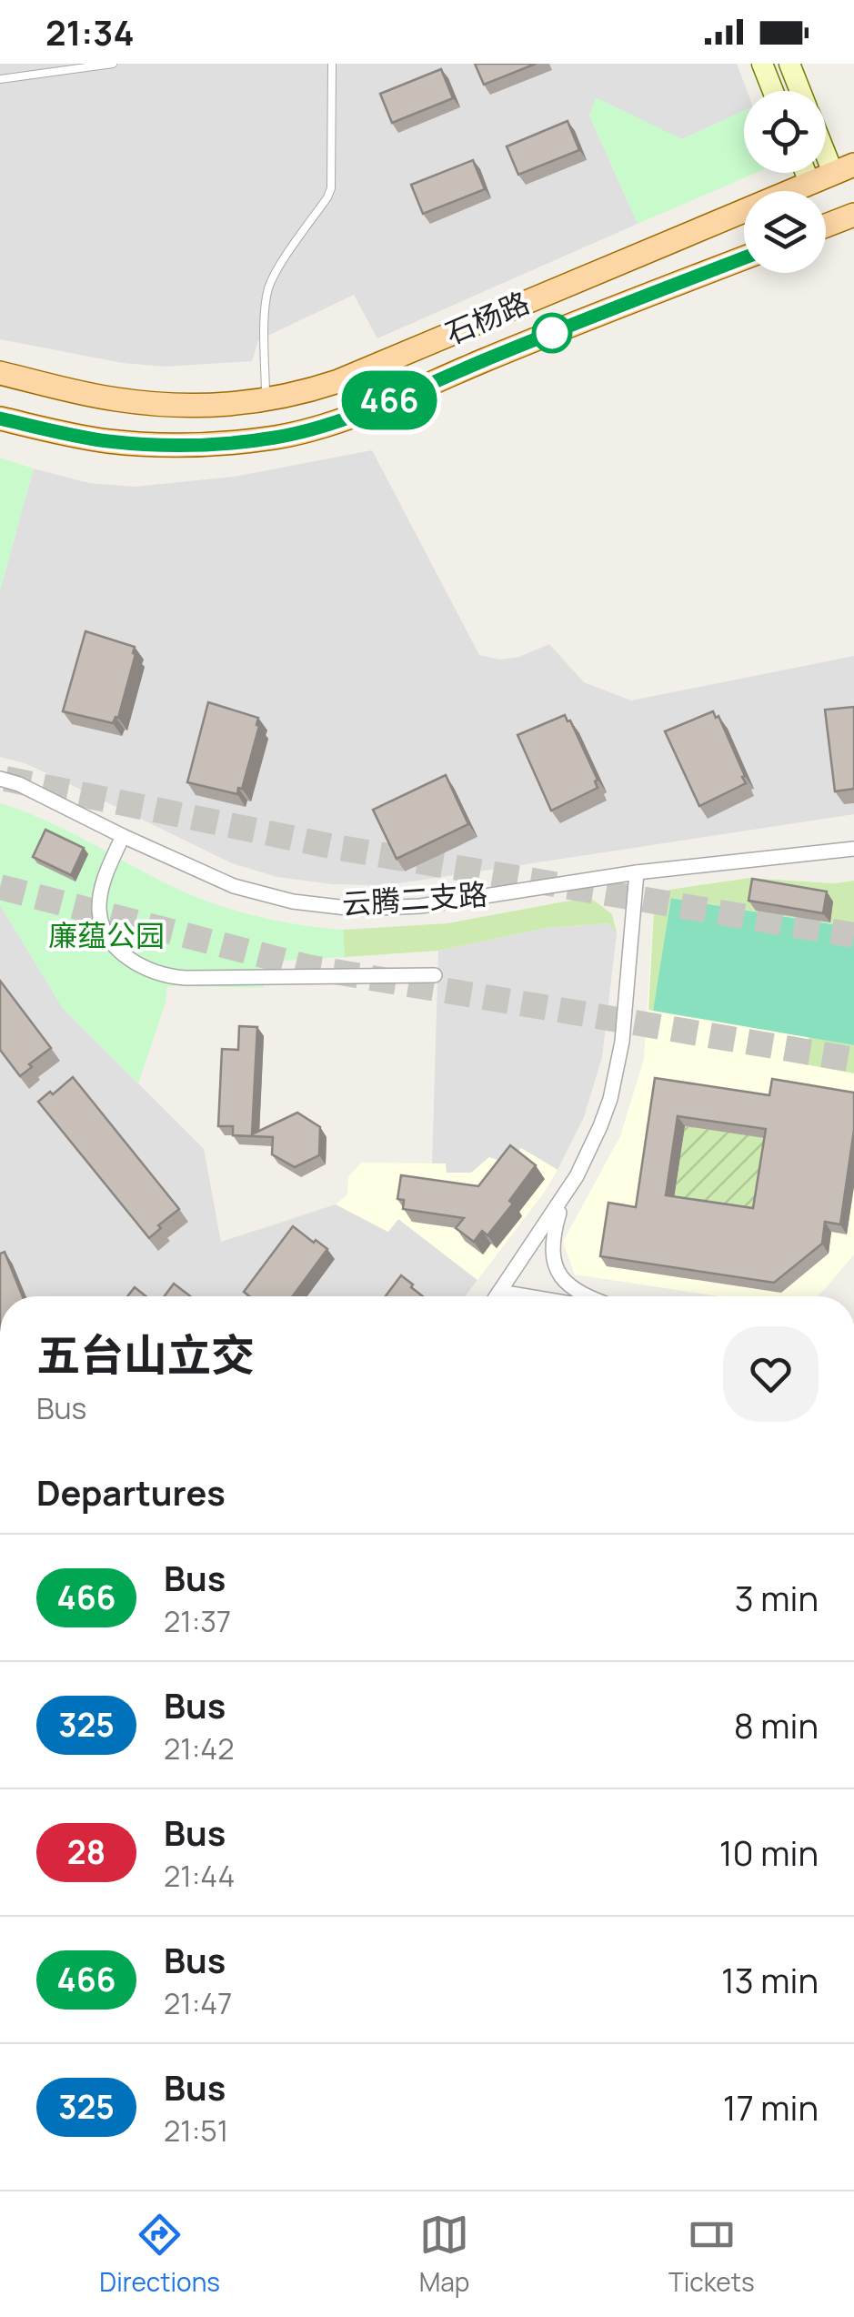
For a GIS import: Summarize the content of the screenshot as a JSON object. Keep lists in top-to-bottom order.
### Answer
{
  "streets": {
    "main road": ["石杨路"],
    "street": ["云腾二支路"]
  },
  "parks": ["廉蕴公园"],
  "lines": ["bus line 466"],
  "page": {
    "status": "21:34",
    "on_map": "466",
    "heading": [
      ["五台山立交", "Bus"],
      "Departures"
    ],
    "list": [
      {
        "mark": "466",
        "name": "Bus",
        "note": "21:37",
        "value": "3 min"
      },
      {
        "mark": "325",
        "name": "Bus",
        "note": "21:42",
        "value": "8 min"
      },
      {
        "mark": "28",
        "name": "Bus",
        "note": "21:44",
        "value": "10 min"
      },
      {
        "mark": "466",
        "name": "Bus",
        "note": "21:47",
        "value": "13 min"
      },
      {
        "mark": "325",
        "name": "Bus",
        "note": "21:51",
        "value": "17 min"
      }
    ],
    "tabs": ["Directions", "Map", "Tickets"]
  }
}
